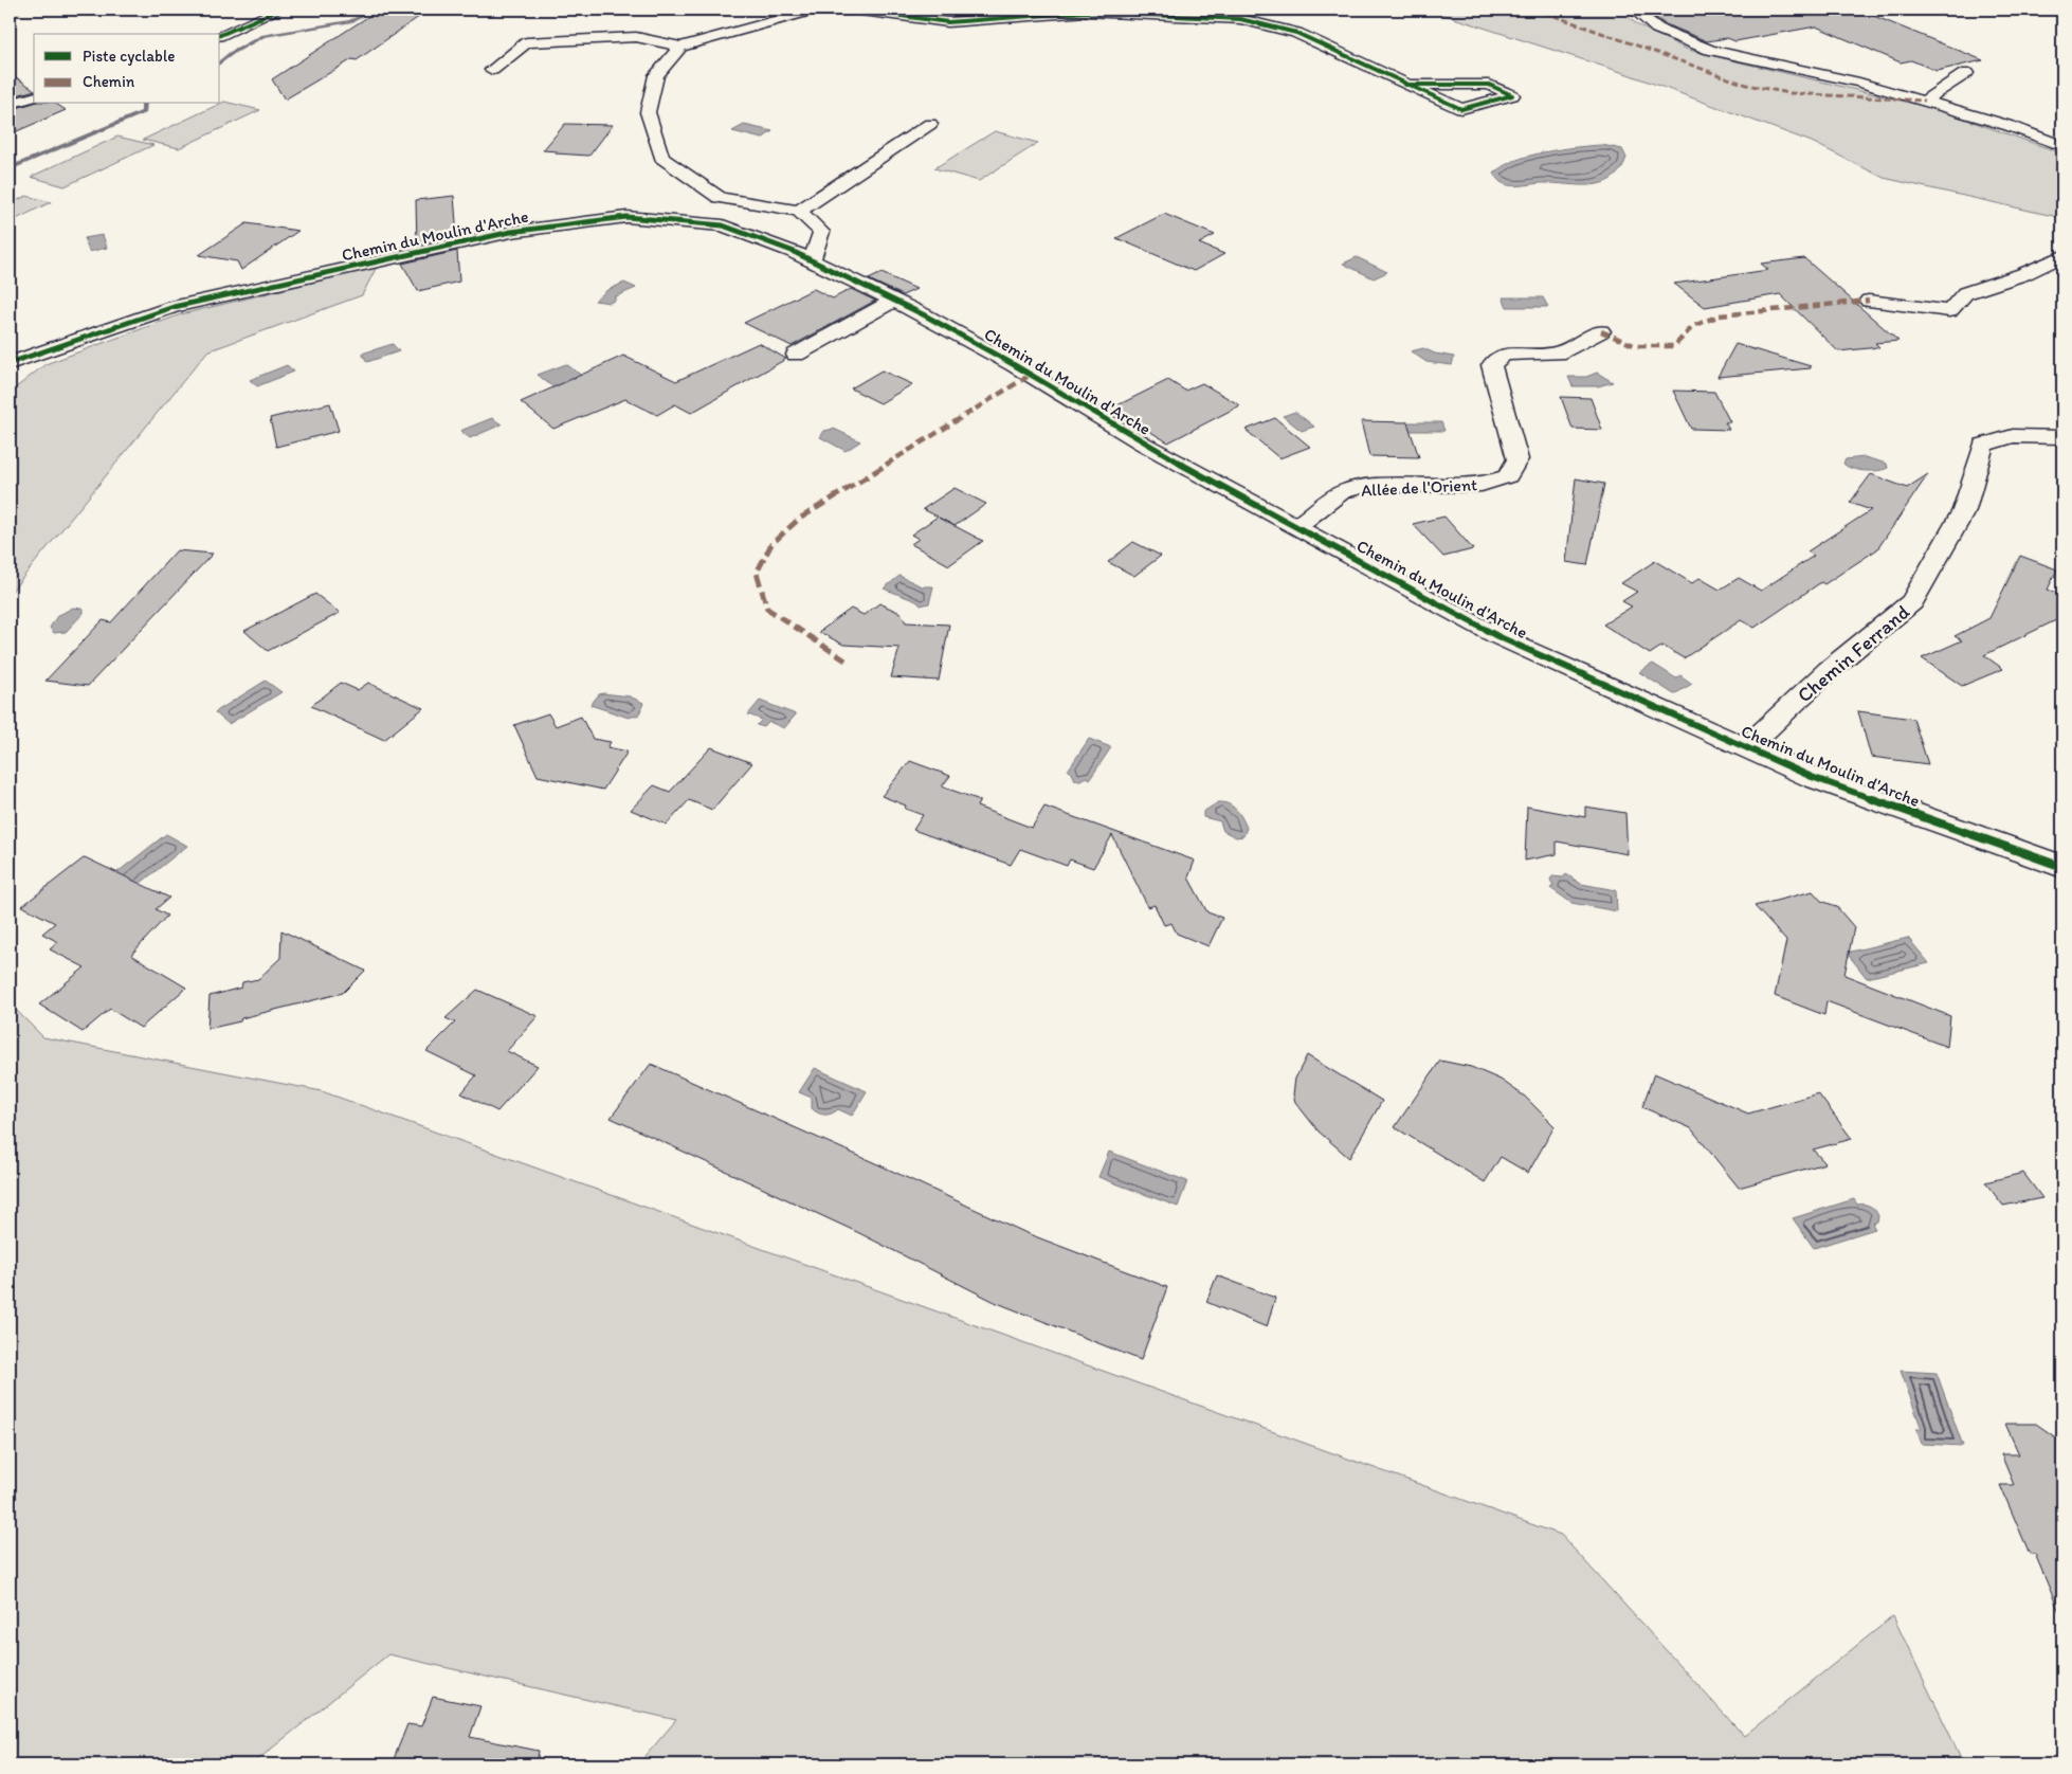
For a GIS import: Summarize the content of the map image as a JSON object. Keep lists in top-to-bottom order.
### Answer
{
  "streets": {
    "street": ["Chemin du Moulin d'Arche", "Allée de l'Orient", "Chemin Ferrand"]
  },
  "crossings": [
    ["Chemin du Moulin d'Arche", "Allée de l'Orient"],
    ["Chemin du Moulin d'Arche", "Chemin Ferrand"]
  ],
  "legend": ["Piste cyclable", "Chemin"]
}
